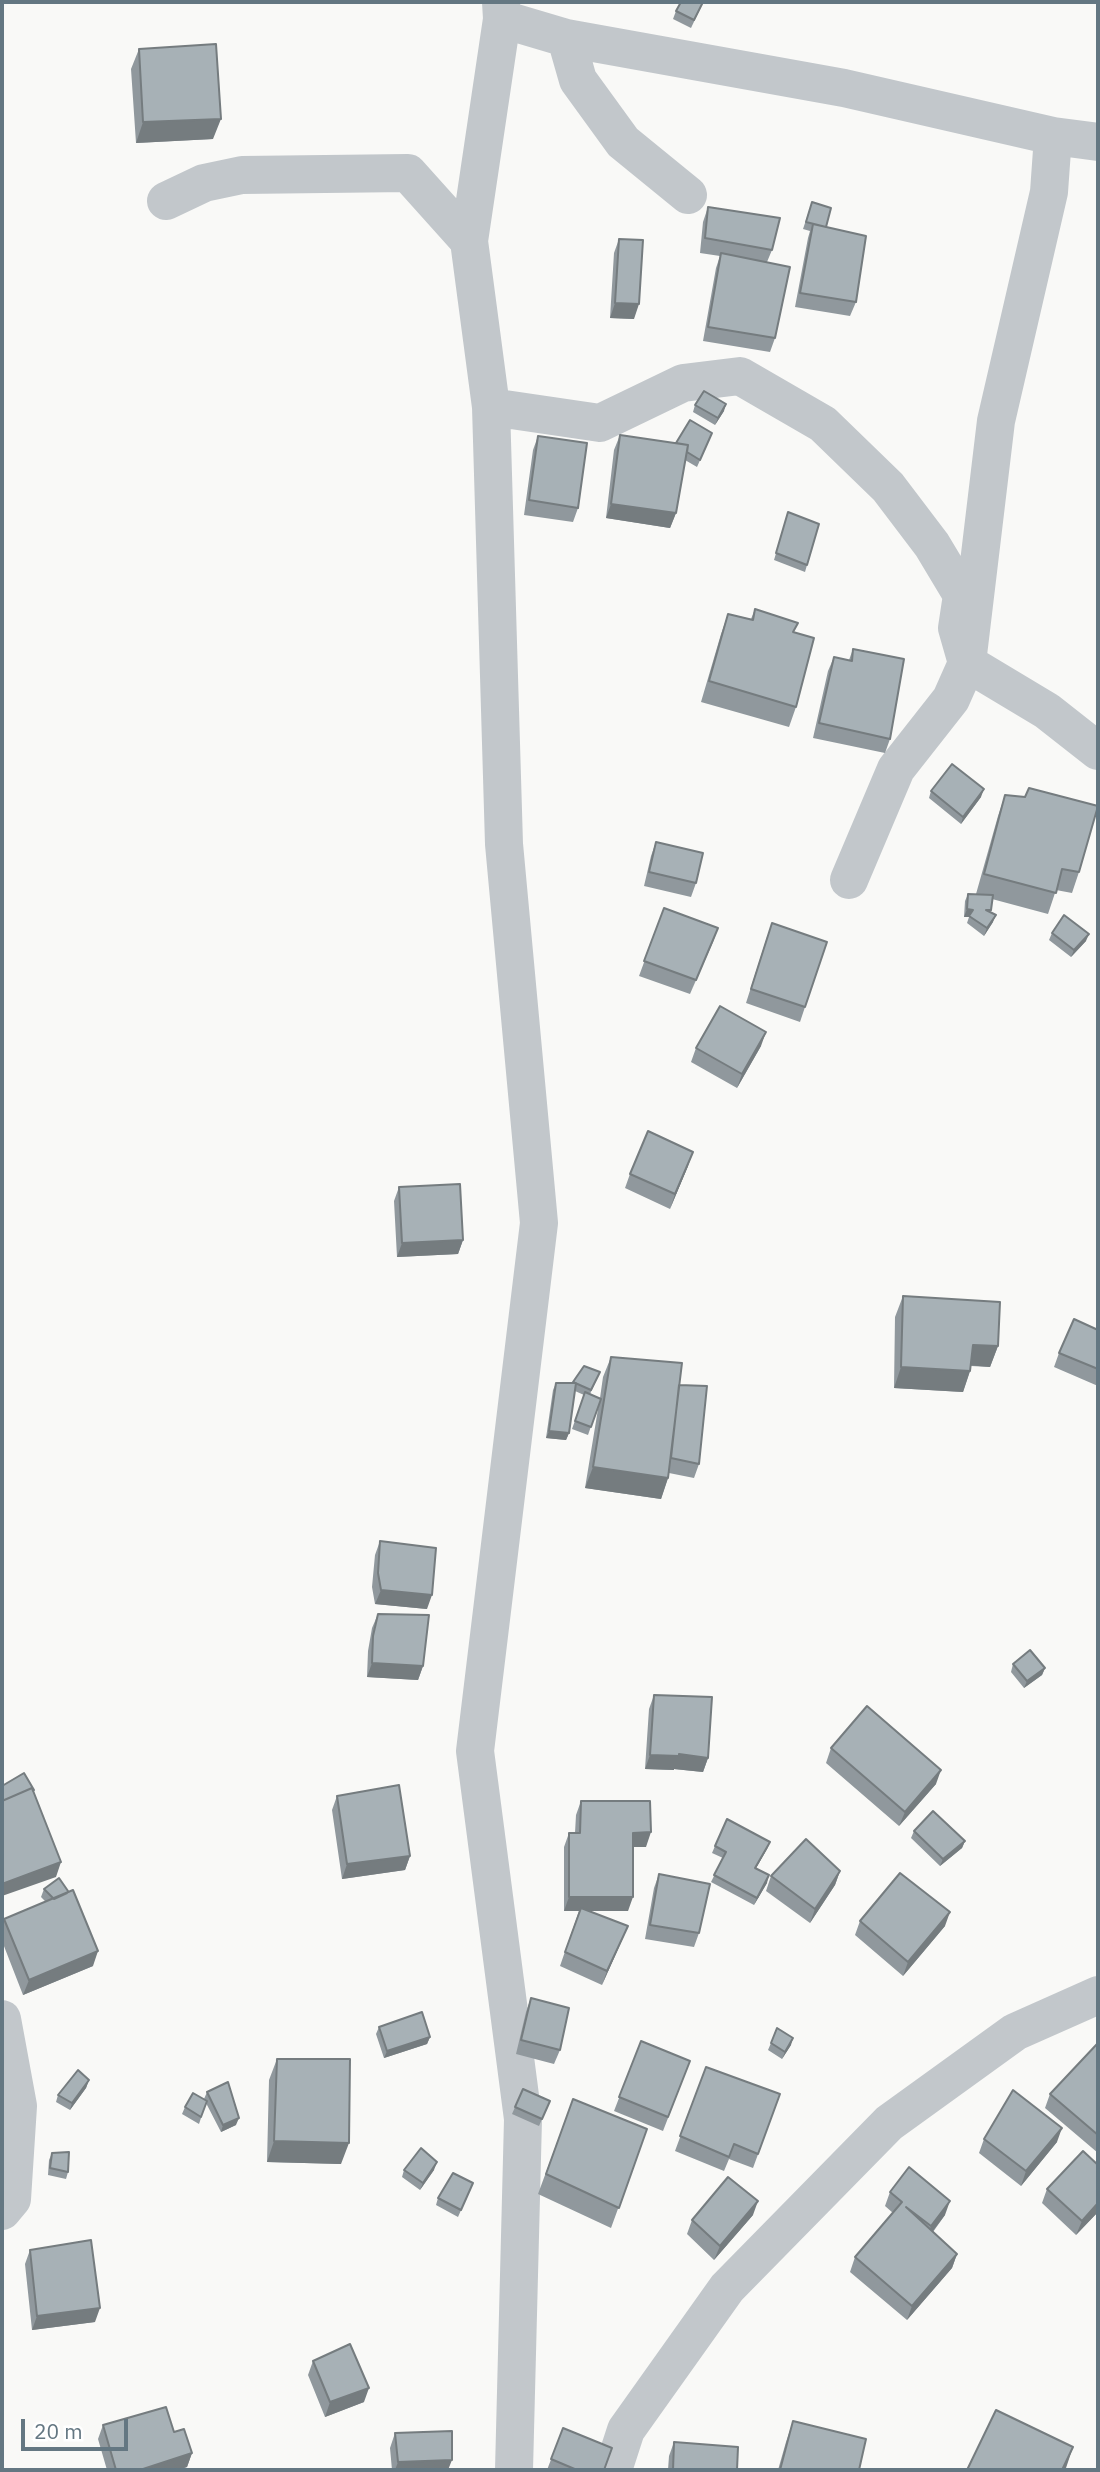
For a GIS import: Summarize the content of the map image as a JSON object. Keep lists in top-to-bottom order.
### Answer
{
  "scale_bar": "20 m"
}
